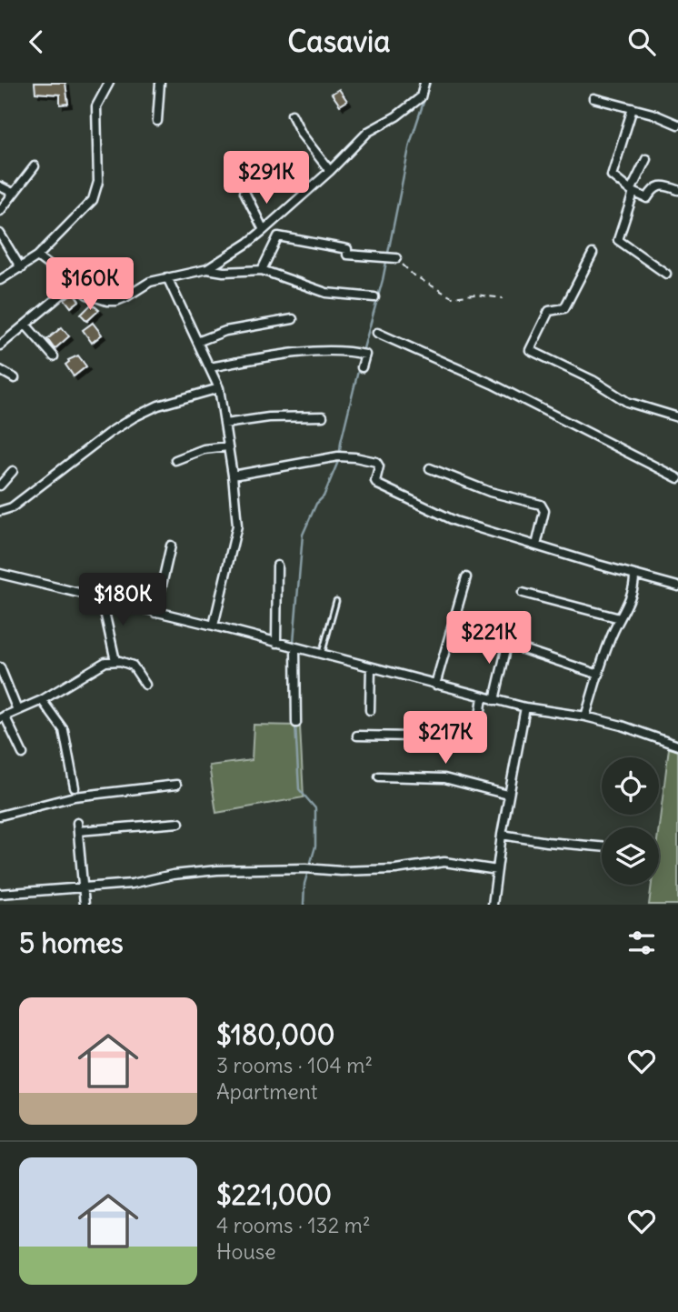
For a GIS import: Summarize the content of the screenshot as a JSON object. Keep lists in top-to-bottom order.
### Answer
{
  "page": {
    "header": "Casavia",
    "price": [
      "$291K",
      "$160K",
      "$180K",
      "$221K",
      "$217K"
    ],
    "heading": "5 homes",
    "list": [
      {
        "name": "$180,000",
        "note": "3 rooms · 104 m² · Apartment"
      },
      {
        "name": "$221,000",
        "note": "4 rooms · 132 m² · House"
      }
    ]
  }
}
